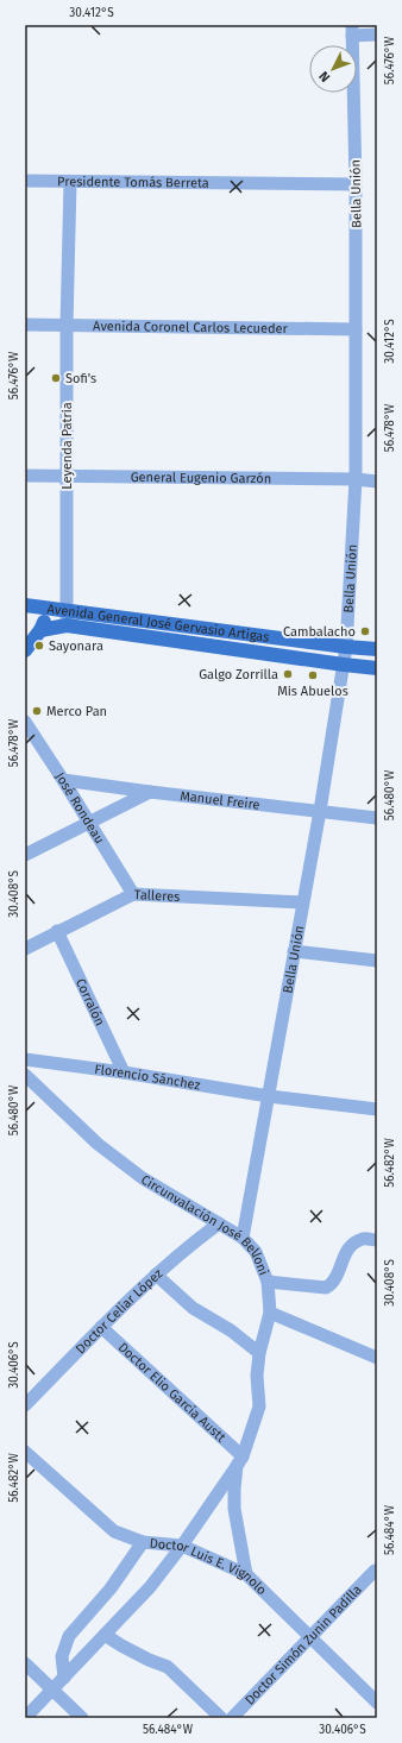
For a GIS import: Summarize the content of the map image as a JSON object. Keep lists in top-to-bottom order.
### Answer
{
  "streets": {
    "main road": ["Avenida General José Gervasio Artigas"],
    "street": [
      "Presidente Tomás Berreta",
      "Bella Unión",
      "Avenida Coronel Carlos Lecueder",
      "Leyenda Patria",
      "General Eugenio Garzón",
      "Manuel Freire",
      "José Rondeau",
      "Talleres",
      "Corralón",
      "Florencio Sánchez",
      "Circunvalación José Belloni",
      "Doctor Celiar López",
      "Doctor Elio García Austt",
      "Doctor Luis E. Vignolo",
      "Doctor Simón Zunin Padilla"
    ]
  },
  "crossings": [
    ["Presidente Tomás Berreta", "Bella Unión"],
    ["Presidente Tomás Berreta", "Leyenda Patria"],
    ["Bella Unión", "Avenida Coronel Carlos Lecueder"],
    ["Bella Unión", "General Eugenio Garzón"],
    ["Bella Unión", "Avenida General José Gervasio Artigas"],
    ["Bella Unión", "Manuel Freire"],
    ["Bella Unión", "Talleres"],
    ["Bella Unión", "Florencio Sánchez"],
    ["Bella Unión", "Circunvalación José Belloni"],
    ["Avenida Coronel Carlos Lecueder", "Leyenda Patria"],
    ["Leyenda Patria", "General Eugenio Garzón"],
    ["Leyenda Patria", "Avenida General José Gervasio Artigas"],
    ["Manuel Freire", "José Rondeau"],
    ["José Rondeau", "Talleres"],
    ["Talleres", "Corralón"],
    ["Corralón", "Florencio Sánchez"],
    ["Circunvalación José Belloni", "Doctor Celiar López"],
    ["Circunvalación José Belloni", "Doctor Elio García Austt"],
    ["Doctor Celiar López", "Doctor Elio García Austt"],
    ["Doctor Luis E. Vignolo", "Doctor Simón Zunin Padilla"]
  ],
  "places": [
    "Sofi's",
    "Cambalacho",
    "Sayonara",
    "Galgo Zorrilla",
    "Mis Abuelos",
    "Merco Pan"
  ],
  "north": "bottom left",
  "coordinates": [
    "30.412°S",
    "56.476°W",
    "56.478°W",
    "56.480°W",
    "30.408°S",
    "56.482°W",
    "30.406°S",
    "56.484°W"
  ]
}
